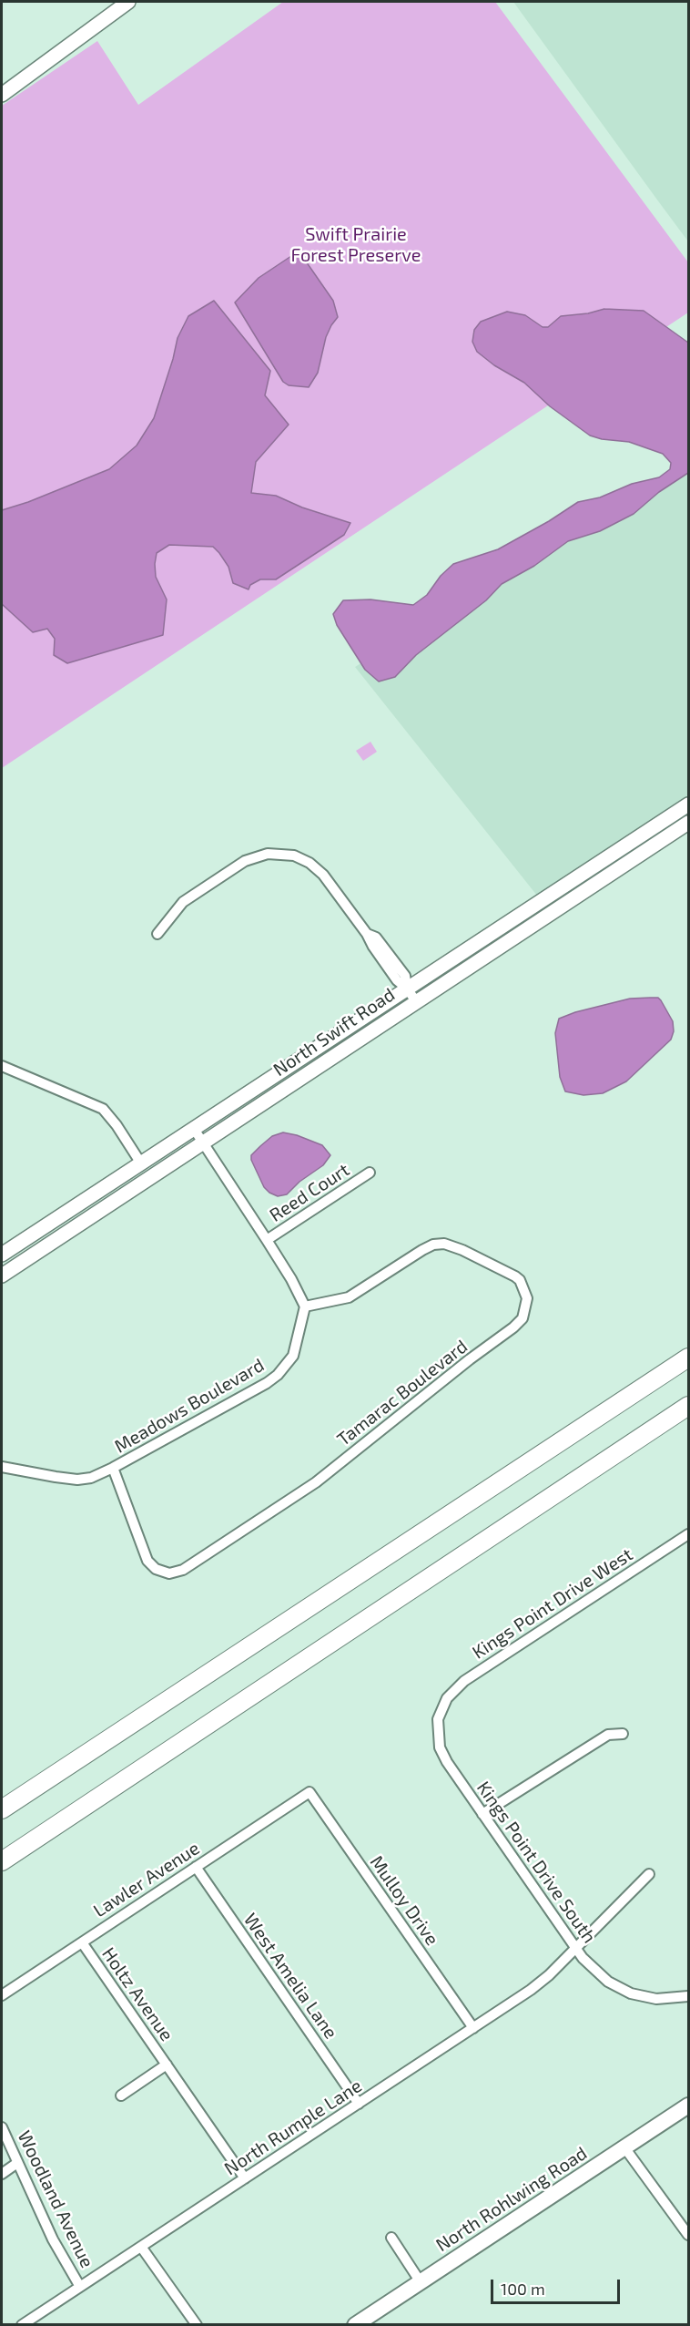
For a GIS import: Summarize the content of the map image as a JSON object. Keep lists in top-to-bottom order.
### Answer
{
  "streets": {
    "main road": ["North Rohlwing Road"],
    "street": [
      "North Swift Road",
      "Reed Court",
      "Tamarac Boulevard",
      "Meadows Boulevard",
      "Kings Point Drive West",
      "Kings Point Drive South",
      "Lawler Avenue",
      "Mulloy Drive",
      "West Amelia Lane",
      "Holtz Avenue",
      "North Rumple Lane",
      "Woodland Avenue"
    ]
  },
  "crossings": [
    ["Tamarac Boulevard", "Meadows Boulevard"],
    ["Kings Point Drive West", "Kings Point Drive South"],
    ["Kings Point Drive South", "North Rumple Lane"],
    ["Lawler Avenue", "Mulloy Drive"],
    ["Lawler Avenue", "West Amelia Lane"],
    ["Lawler Avenue", "Holtz Avenue"],
    ["Mulloy Drive", "North Rumple Lane"],
    ["West Amelia Lane", "North Rumple Lane"],
    ["Holtz Avenue", "North Rumple Lane"],
    ["North Rumple Lane", "Woodland Avenue"]
  ],
  "parks": ["Swift Prairie Forest Preserve"],
  "scale_bar": "100 m"
}
